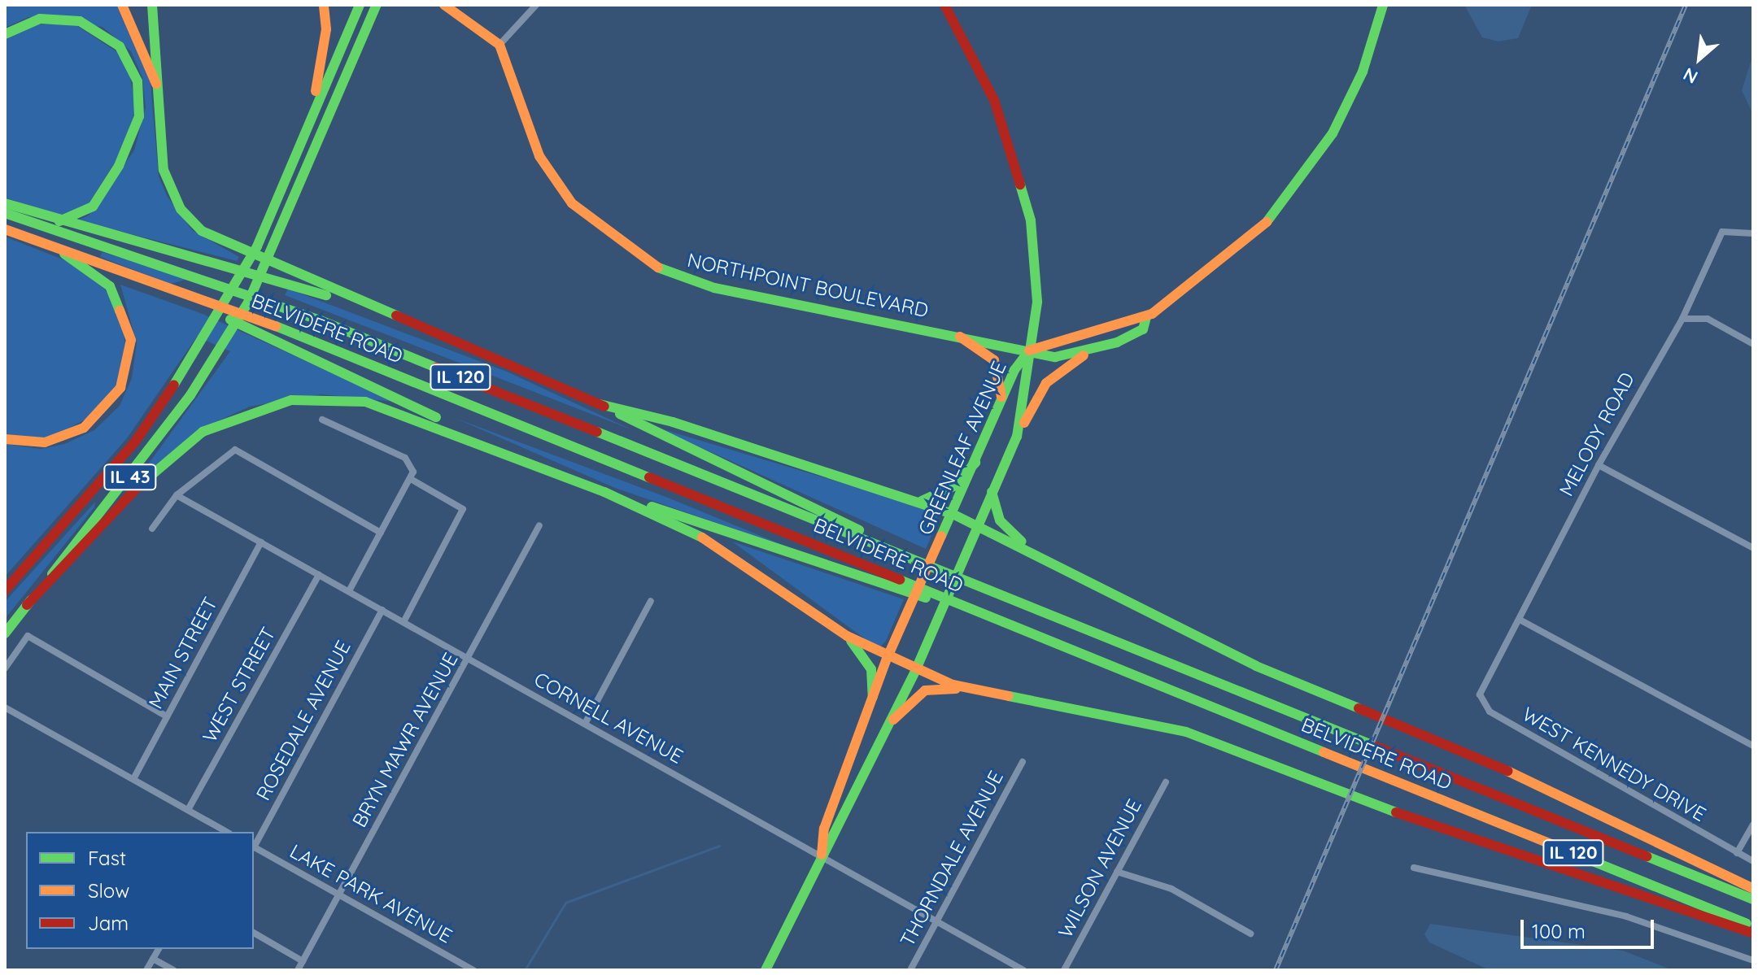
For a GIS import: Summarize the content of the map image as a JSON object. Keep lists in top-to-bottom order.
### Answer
{
  "streets": {
    "main road": [
      "NORTHPOINT BOULEVARD",
      "BELVIDERE ROAD",
      "IL 120",
      "GREENLEAF AVENUE",
      "IL 43"
    ],
    "street": [
      "MELODY ROAD",
      "MAIN STREET",
      "WEST STREET",
      "CORNELL AVENUE",
      "ROSEDALE AVENUE",
      "BRYN MAWR AVENUE",
      "WEST KENNEDY DRIVE",
      "THORNDALE AVENUE",
      "WILSON AVENUE",
      "LAKE PARK AVENUE"
    ]
  },
  "crossings": [
    ["NORTHPOINT BOULEVARD", "GREENLEAF AVENUE"],
    ["MELODY ROAD", "WEST KENNEDY DRIVE"],
    ["GREENLEAF AVENUE", "CORNELL AVENUE"],
    ["MAIN STREET", "CORNELL AVENUE"],
    ["WEST STREET", "CORNELL AVENUE"],
    ["CORNELL AVENUE", "ROSEDALE AVENUE"],
    ["CORNELL AVENUE", "BRYN MAWR AVENUE"],
    ["CORNELL AVENUE", "THORNDALE AVENUE"],
    ["BRYN MAWR AVENUE", "LAKE PARK AVENUE"]
  ],
  "legend": ["Fast", "Slow", "Jam"],
  "scale_bar": "100 m",
  "north": "bottom left"
}
